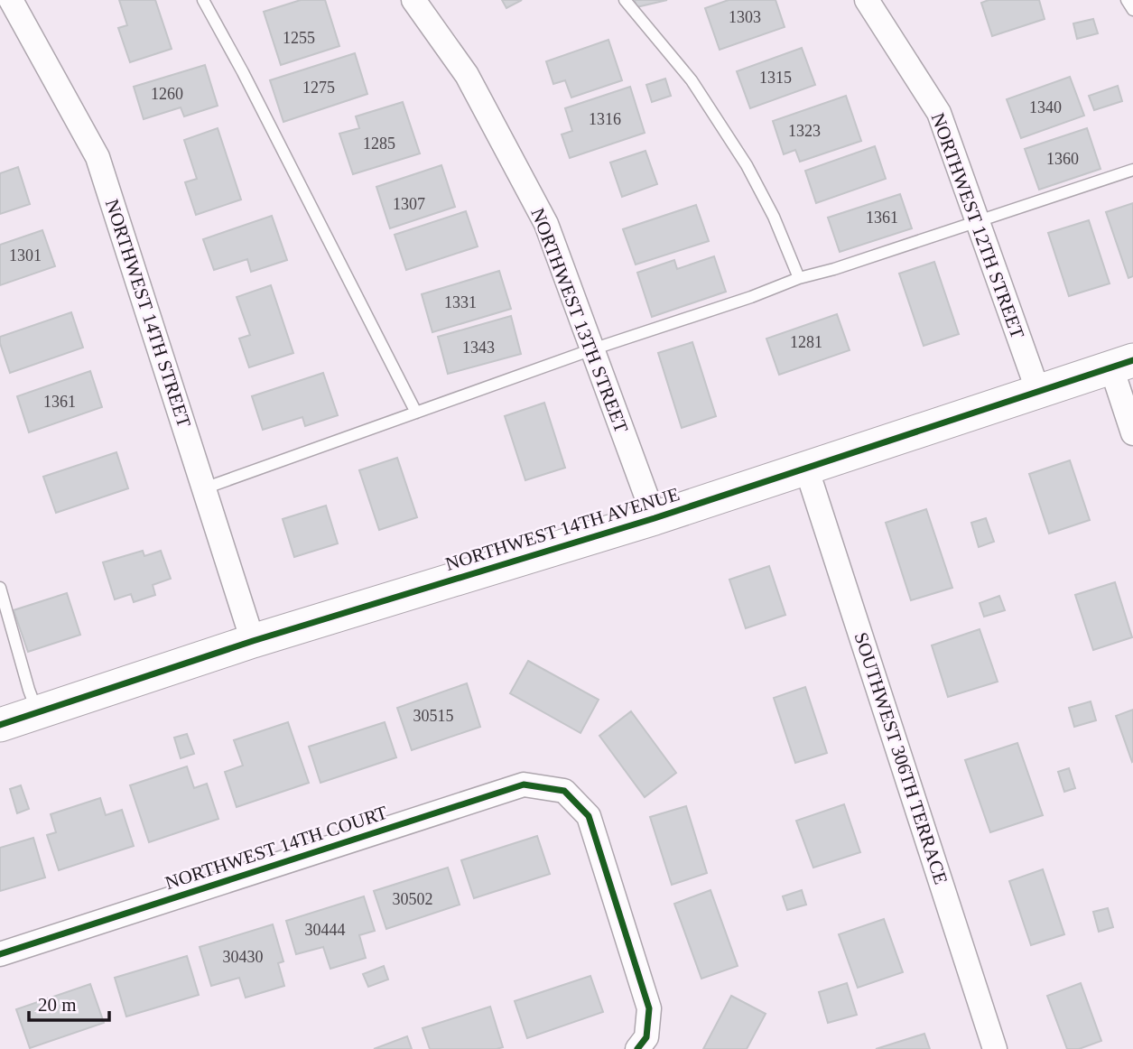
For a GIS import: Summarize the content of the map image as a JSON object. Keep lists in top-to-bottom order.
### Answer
{
  "streets": {
    "street": [
      "NORTHWEST 12TH STREET",
      "NORTHWEST 14TH STREET",
      "NORTHWEST 13TH STREET",
      "NORTHWEST 14TH AVENUE",
      "SOUTHWEST 306TH TERRACE",
      "NORTHWEST 14TH COURT"
    ]
  },
  "crossings": [
    ["NORTHWEST 12TH STREET", "NORTHWEST 14TH AVENUE"],
    ["NORTHWEST 14TH STREET", "NORTHWEST 14TH AVENUE"],
    ["NORTHWEST 13TH STREET", "NORTHWEST 14TH AVENUE"],
    ["NORTHWEST 14TH AVENUE", "SOUTHWEST 306TH TERRACE"]
  ],
  "house_numbers": [
    "1303",
    "1255",
    "1315",
    "1275",
    "1260",
    "1340",
    "1316",
    "1323",
    "1285",
    "1360",
    "1307",
    "1361",
    "1301",
    "1331",
    "1281",
    "1343",
    "1361",
    "30515",
    "30502",
    "30444",
    "30430"
  ],
  "scale_bar": "20 m"
}
